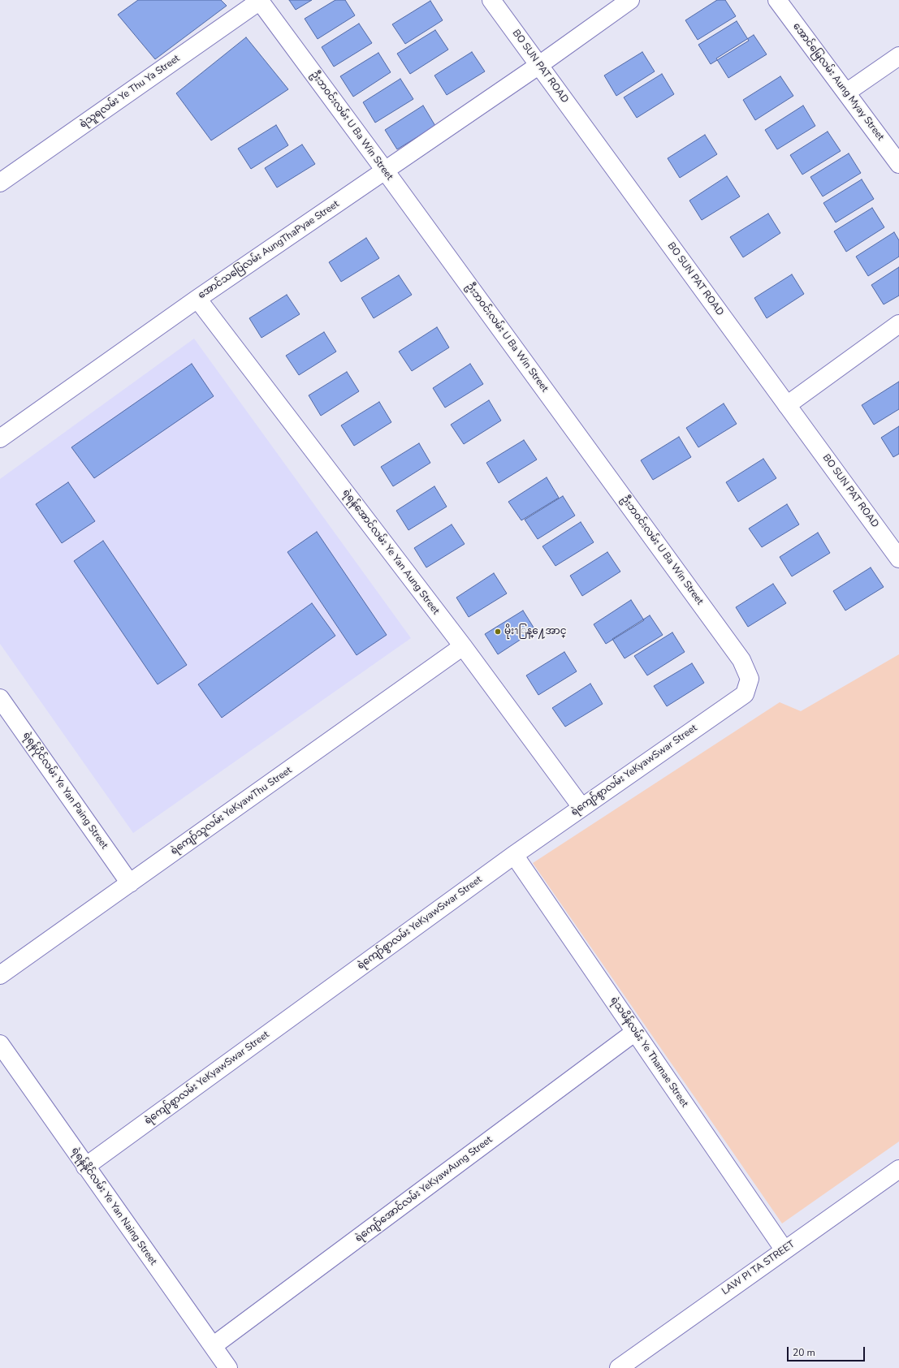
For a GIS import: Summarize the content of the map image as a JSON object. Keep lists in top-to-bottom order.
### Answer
{
  "streets": {
    "street": [
      "BO SUN PAT ROAD",
      "အောင်မြေလမ်း Aung Myay Street",
      "ရဲသူရလမ်း Ye Thu Ya Street",
      "ဦးဘဝင်းလမ်း U Ba Win Street",
      "အောင်သပြေလမ်း AungThaPyae Street",
      "ရဲရန်အောင်လမ်း Ye Yan Aung Street",
      "ရဲကျော်စွာလမ်း YeKyawSwar Street",
      "ရဲရန်ပိုင်လမ်း Ye Yan Paing Street",
      "ရဲကျော်သူလမ်း YeKyawThu Street",
      "ရဲသမိန်လမ်း Ye Thamae Street",
      "ရဲကျော်အောင်လမ်း YeKyawAung Street",
      "ရဲရန်နိုင်လမ်း Ye Yan Naing Street",
      "LAW PI TA STREET"
    ]
  },
  "crossings": [
    ["BO SUN PAT ROAD", "အောင်သပြေလမ်း AungThaPyae Street"],
    ["ရဲသူရလမ်း Ye Thu Ya Street", "ဦးဘဝင်းလမ်း U Ba Win Street"],
    ["ဦးဘဝင်းလမ်း U Ba Win Street", "အောင်သပြေလမ်း AungThaPyae Street"],
    ["ဦးဘဝင်းလမ်း U Ba Win Street", "ရဲကျော်စွာလမ်း YeKyawSwar Street"],
    ["အောင်သပြေလမ်း AungThaPyae Street", "ရဲရန်အောင်လမ်း Ye Yan Aung Street"],
    ["ရဲရန်အောင်လမ်း Ye Yan Aung Street", "ရဲကျော်စွာလမ်း YeKyawSwar Street"],
    ["ရဲရန်အောင်လမ်း Ye Yan Aung Street", "ရဲကျော်သူလမ်း YeKyawThu Street"],
    ["ရဲကျော်စွာလမ်း YeKyawSwar Street", "ရဲသမိန်လမ်း Ye Thamae Street"],
    ["ရဲကျော်စွာလမ်း YeKyawSwar Street", "ရဲရန်နိုင်လမ်း Ye Yan Naing Street"],
    ["ရဲရန်ပိုင်လမ်း Ye Yan Paing Street", "ရဲကျော်သူလမ်း YeKyawThu Street"],
    ["ရဲသမိန်လမ်း Ye Thamae Street", "ရဲကျော်အောင်လမ်း YeKyawAung Street"],
    ["ရဲသမိန်လမ်း Ye Thamae Street", "LAW PI TA STREET"],
    ["ရဲကျော်အောင်လမ်း YeKyawAung Street", "ရဲရန်နိုင်လမ်း Ye Yan Naing Street"]
  ],
  "places": ["မိုးၫြန္႔ေအာင္"],
  "scale_bar": "20 m"
}
